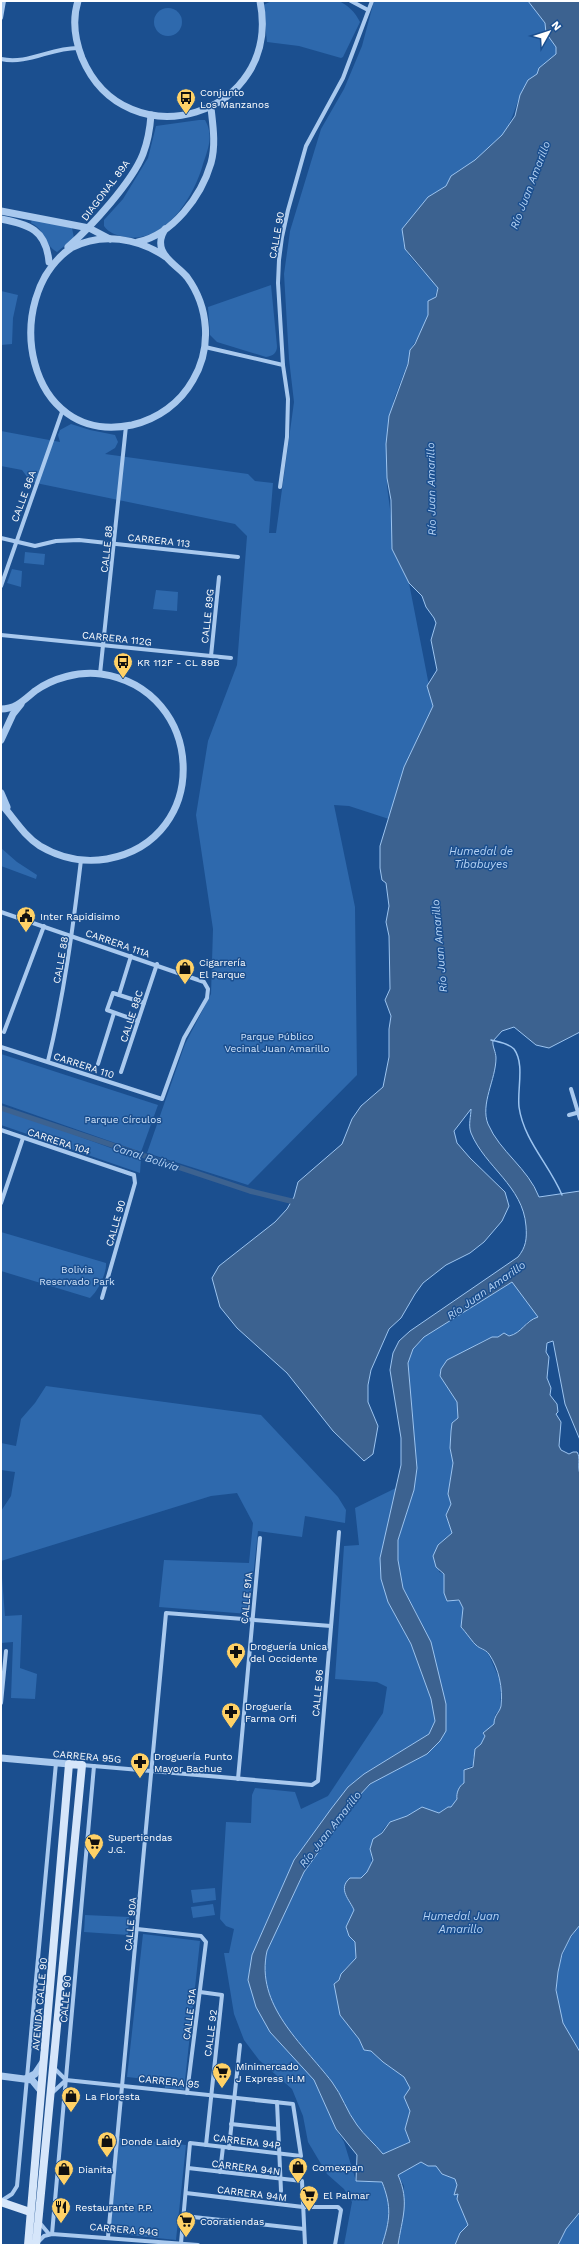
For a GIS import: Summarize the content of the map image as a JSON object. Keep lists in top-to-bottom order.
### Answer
{
  "streets": {
    "main road": ["CARRERA 95G", "AVENIDA CALLE 90"],
    "street": [
      "DIAGONAL 89A",
      "CALLE 90",
      "CALLE 86A",
      "CARRERA 113",
      "CALLE 88",
      "CALLE 89G",
      "CARRERA 112G",
      "CARRERA 111A",
      "CALLE 88C",
      "CARRERA 110",
      "CARRERA 104",
      "CALLE 91A",
      "CALLE 96",
      "CALLE 90A",
      "CALLE 92",
      "CARRERA 95",
      "CARRERA 94P",
      "CARRERA 94N",
      "CARRERA 94M",
      "CARRERA 94G"
    ]
  },
  "crossings": [
    ["CALLE 90", "CARRERA 104"],
    ["CALLE 90", "CARRERA 95G"],
    ["CALLE 90", "CARRERA 95"],
    ["CALLE 90", "CARRERA 94G"],
    ["CALLE 86A", "CARRERA 113"],
    ["CARRERA 113", "CALLE 88"],
    ["CALLE 88", "CARRERA 112G"],
    ["CALLE 88", "CARRERA 111A"],
    ["CALLE 88", "CARRERA 110"],
    ["CALLE 89G", "CARRERA 112G"],
    ["CARRERA 111A", "CALLE 88C"],
    ["CARRERA 111A", "CARRERA 110"],
    ["CALLE 91A", "CARRERA 95G"],
    ["CALLE 91A", "CALLE 90A"],
    ["CALLE 91A", "CALLE 92"],
    ["CALLE 91A", "CARRERA 95"],
    ["CALLE 96", "CARRERA 95G"],
    ["CARRERA 95G", "CALLE 90A"],
    ["CARRERA 95G", "AVENIDA CALLE 90"],
    ["CALLE 90A", "CARRERA 95"],
    ["CALLE 90A", "CARRERA 94G"],
    ["CALLE 92", "CARRERA 95"],
    ["CALLE 92", "CARRERA 94P"],
    ["CARRERA 95", "CARRERA 94P"],
    ["CARRERA 94P", "CARRERA 94N"],
    ["CARRERA 94N", "CARRERA 94M"]
  ],
  "water": [
    "Río Juan Amarillo",
    "Humedal de Tibabuyes",
    "Canal Bolivia",
    "Humedal Juan Amarillo"
  ],
  "parks": ["Parque Público Vecinal Juan Amarillo", "Parque Círculos", "Bolivia Reservado Park"],
  "places": {
    "bus stop": ["Conjunto Los Manzanos", "KR 112F - CL 89B"],
    "public building": ["Inter Rapidisimo"],
    "shop": [
      "Cigarrería El Parque",
      "La Floresta",
      "Donde Laidy",
      "Comexpan",
      "Dianita"
    ],
    "pharmacy": ["Droguería Unica del Occidente", "Droguería Farma Orfi", "Droguería Punto Mayor Bachue"],
    "supermarket": [
      "Supertiendas J.G.",
      "Minimercado J Express H.M",
      "El Palmar",
      "Cooratiendas"
    ],
    "restaurant": ["Restaurante P.P."]
  },
  "north": "top right"
}
